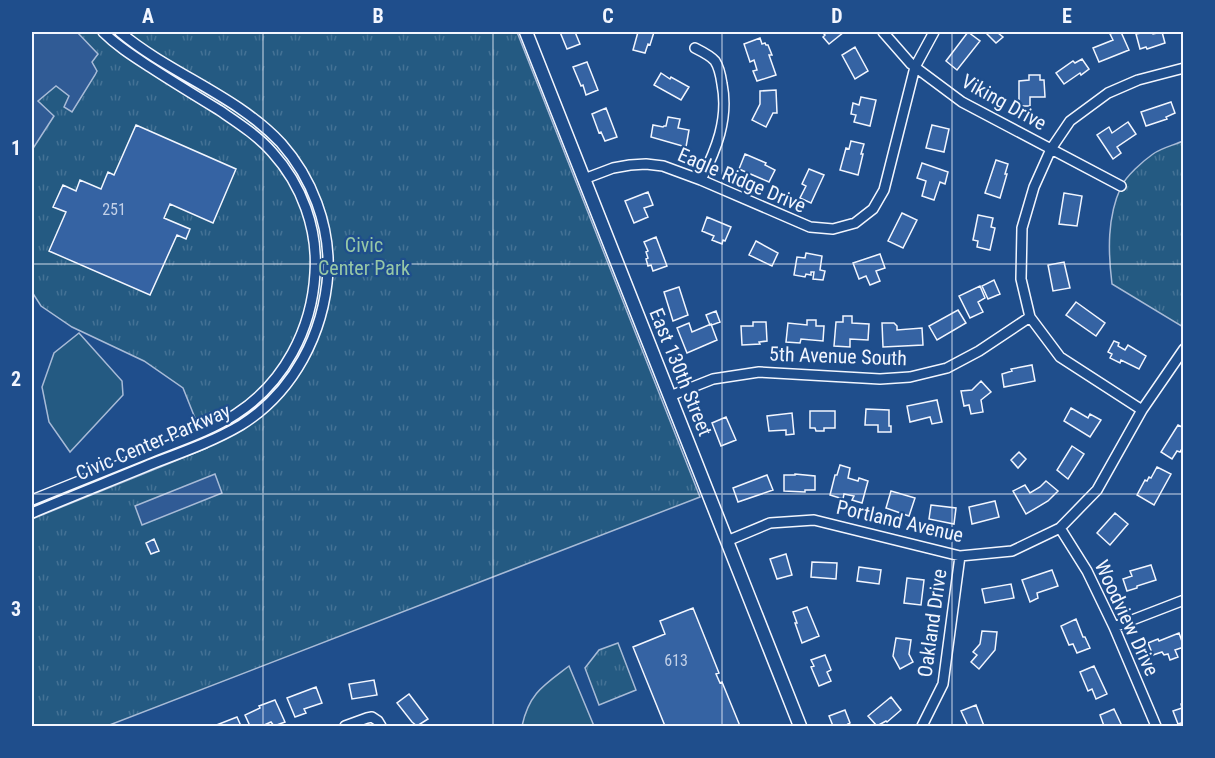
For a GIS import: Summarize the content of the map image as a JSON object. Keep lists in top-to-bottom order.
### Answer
{
  "streets": {
    "street": [
      "Viking Drive",
      "Eagle Ridge Drive",
      "5th Avenue South",
      "East 130th Street",
      "Civic Center Parkway",
      "Portland Avenue",
      "Woodview Drive",
      "Oakland Drive"
    ]
  },
  "crossings": [
    ["Viking Drive", "Eagle Ridge Drive"],
    ["Eagle Ridge Drive", "East 130th Street"],
    ["5th Avenue South", "East 130th Street"],
    ["East 130th Street", "Portland Avenue"],
    ["Portland Avenue", "Woodview Drive"],
    ["Portland Avenue", "Oakland Drive"]
  ],
  "parks": ["Civic Center Park"],
  "house_numbers": ["251", "613"],
  "grid": {
    "columns": [
      "A",
      "B",
      "C",
      "D",
      "E"
    ],
    "rows": ["1", "2", "3"]
  }
}
